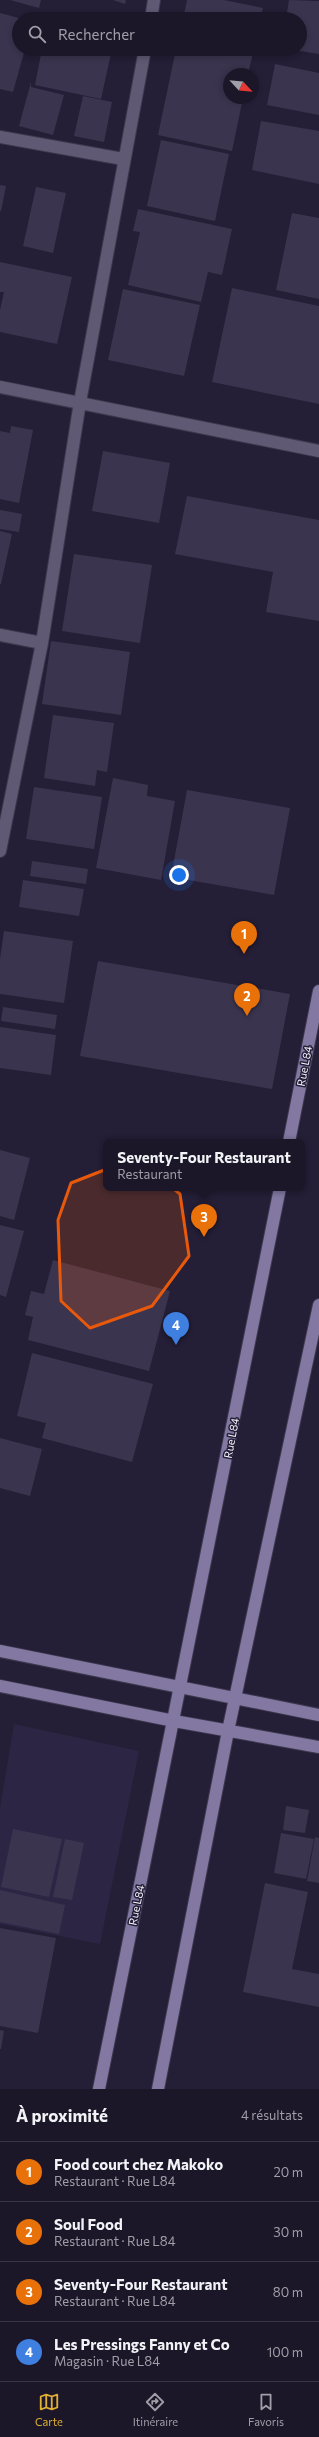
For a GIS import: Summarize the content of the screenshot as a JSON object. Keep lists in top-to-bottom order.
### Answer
{
  "streets": {
    "main road": ["Rue L84"]
  },
  "north": "bottom right",
  "page": {
    "search": "Rechercher",
    "pins": [
      "1",
      "2",
      "3",
      "4"
    ],
    "popup": ["Seventy-Four Restaurant", "Restaurant"],
    "heading": ["À proximité", "4 résultats"],
    "list": [
      {
        "mark": "1",
        "name": "Food court chez Makoko",
        "note": "Restaurant · Rue L84",
        "value": "20 m"
      },
      {
        "mark": "2",
        "name": "Soul Food",
        "note": "Restaurant · Rue L84",
        "value": "30 m"
      },
      {
        "mark": "3",
        "name": "Seventy-Four Restaurant",
        "note": "Restaurant · Rue L84",
        "value": "80 m"
      },
      {
        "mark": "4",
        "name": "Les Pressings Fanny et Co",
        "note": "Magasin · Rue L84",
        "value": "100 m"
      }
    ],
    "nav": ["Carte", "Itinéraire", "Favoris"]
  }
}
